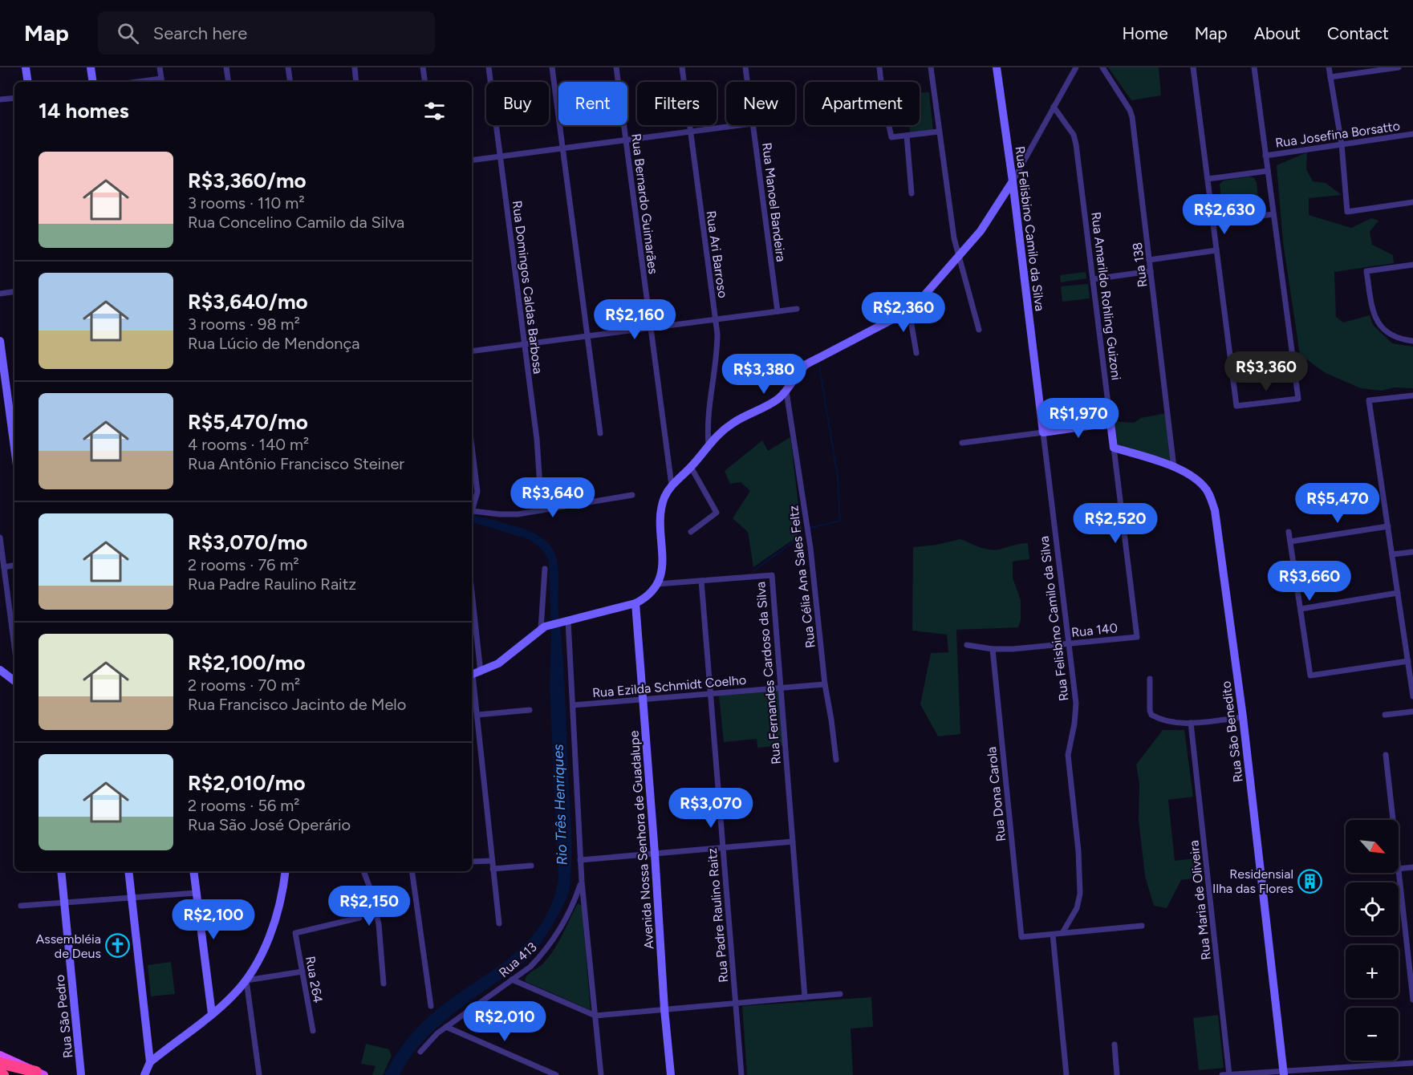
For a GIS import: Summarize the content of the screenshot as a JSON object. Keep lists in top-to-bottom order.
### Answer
{
  "streets": {
    "street": [
      "Rua Josefina Borsatto",
      "Rua Manoel Bandeira",
      "Rua Bernardo Guimarães",
      "Rua Felisbino Camilo da Silva",
      "Rua Ari Barroso",
      "Rua 138",
      "Rua Domingos Caldas Barbosa",
      "Rua Amarildo Rohling Guizoni",
      "Rua Célia Ana Sales Feltz",
      "Rua 140",
      "Rua Fernandes Cardoso da Silva",
      "Rua Ezilda Schmidt Coelho",
      "Rua São Benedito",
      "Rua Dona Carola",
      "Avenida Nossa Senhora de Guadalupe",
      "Rua Maria de Oliveira",
      "Rua Padre Raulino Raitz",
      "Rua 413",
      "Rua 264",
      "Rua São Pedro"
    ]
  },
  "crossings": [
    ["Rua Felisbino Camilo da Silva", "Rua 140"],
    ["Rua 138", "Rua São Benedito"],
    ["Rua Amarildo Rohling Guizoni", "Rua 140"],
    ["Rua Amarildo Rohling Guizoni", "Rua São Benedito"],
    ["Rua Célia Ana Sales Feltz", "Rua Ezilda Schmidt Coelho"],
    ["Rua 140", "Rua Dona Carola"],
    ["Rua Fernandes Cardoso da Silva", "Rua Ezilda Schmidt Coelho"],
    ["Rua Fernandes Cardoso da Silva", "Rua Padre Raulino Raitz"],
    ["Rua Ezilda Schmidt Coelho", "Avenida Nossa Senhora de Guadalupe"],
    ["Rua Ezilda Schmidt Coelho", "Rua Padre Raulino Raitz"]
  ],
  "water": ["Rio Três Henriques"],
  "places": {
    "building": ["Residensial Ilha das Flores"],
    "church": ["Assembléia de Deus"]
  },
  "north": "bottom right",
  "page": {
    "header": "Map",
    "search": "Search here",
    "nav": [
      "Home",
      "Map",
      "About",
      "Contact"
    ],
    "chip": [
      "Buy",
      "Rent",
      "Filters",
      "New",
      "Apartment"
    ],
    "heading": "14 homes",
    "list": [
      {
        "name": "R$3,360/mo",
        "note": "3 rooms · 110 m² · Rua Concelino Camilo da Silva"
      },
      {
        "name": "R$3,640/mo",
        "note": "3 rooms · 98 m² · Rua Lúcio de Mendonça"
      },
      {
        "name": "R$5,470/mo",
        "note": "4 rooms · 140 m² · Rua Antônio Francisco Steiner"
      },
      {
        "name": "R$3,070/mo",
        "note": "2 rooms · 76 m² · Rua Padre Raulino Raitz"
      },
      {
        "name": "R$2,100/mo",
        "note": "2 rooms · 70 m² · Rua Francisco Jacinto de Melo"
      },
      {
        "name": "R$2,010/mo",
        "note": "2 rooms · 56 m² · Rua São José Operário"
      }
    ],
    "price": [
      "R$2,630",
      "R$2,360",
      "R$2,160",
      "R$3,360",
      "R$3,380",
      "R$1,970",
      "R$3,640",
      "R$5,470",
      "R$2,520",
      "R$3,660",
      "R$3,070",
      "R$2,150",
      "R$2,100",
      "R$2,010"
    ],
    "map_buttons": ["+", "−"]
  }
}
